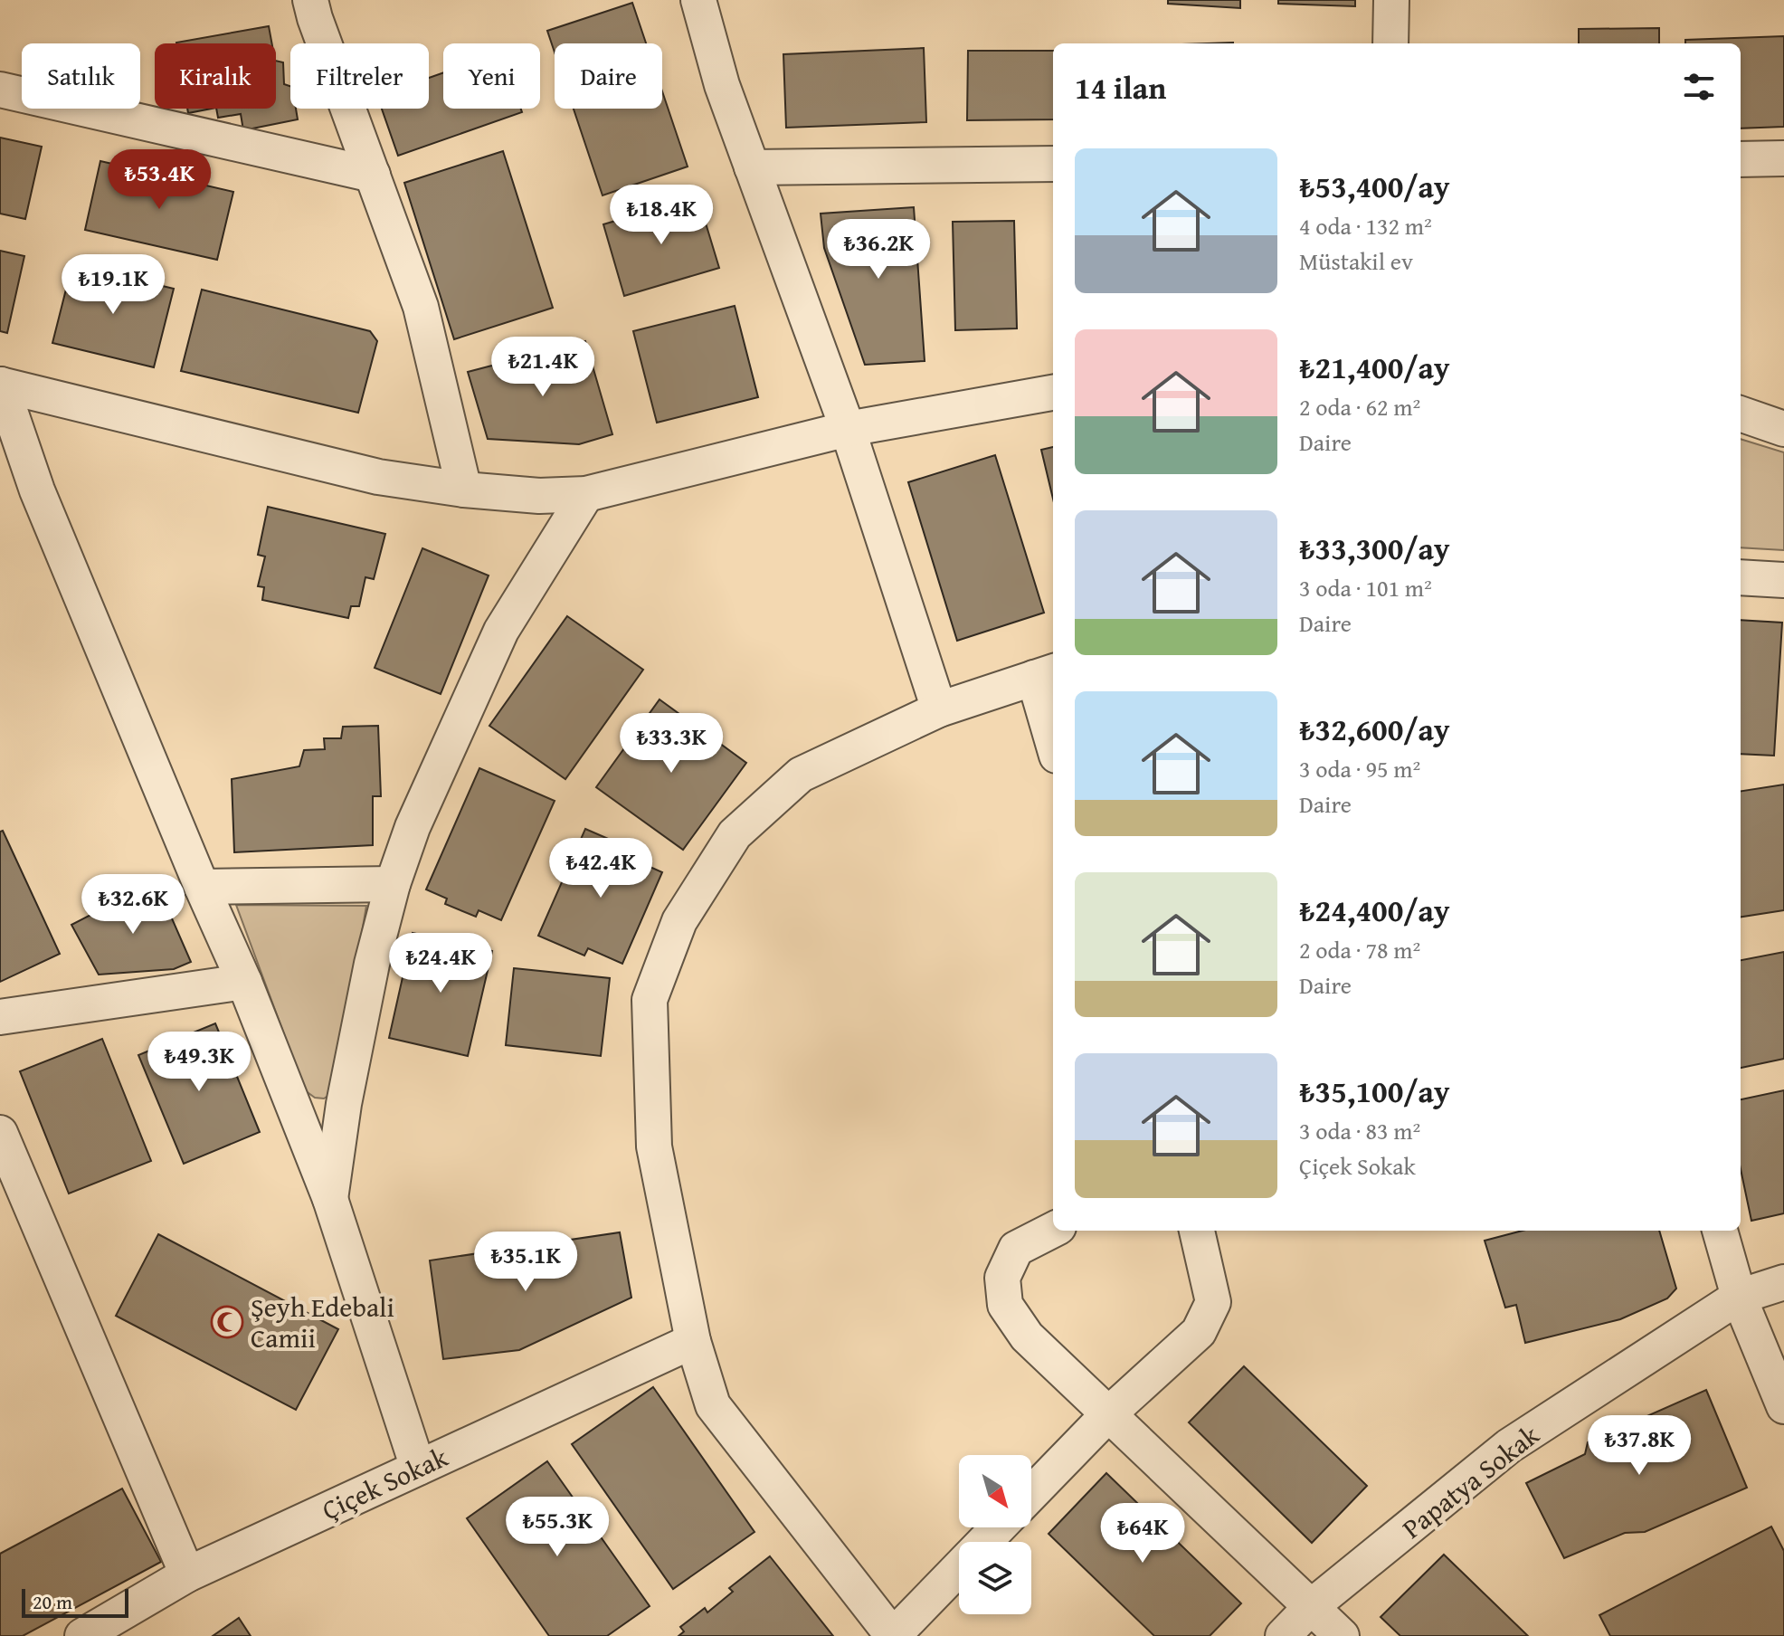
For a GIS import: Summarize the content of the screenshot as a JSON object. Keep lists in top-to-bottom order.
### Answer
{
  "streets": {
    "street": ["Papatya Sokak", "Çiçek Sokak"]
  },
  "places": {
    "mosque": ["Şeyh Edebali Camii"]
  },
  "scale_bar": "20 m",
  "north": "bottom right",
  "page": {
    "chip": [
      "Satılık",
      "Kiralık",
      "Filtreler",
      "Yeni",
      "Daire"
    ],
    "heading": "14 ilan",
    "list": [
      {
        "name": "₺53,400/ay",
        "note": "4 oda · 132 m² · Müstakil ev"
      },
      {
        "name": "₺21,400/ay",
        "note": "2 oda · 62 m² · Daire"
      },
      {
        "name": "₺33,300/ay",
        "note": "3 oda · 101 m² · Daire"
      },
      {
        "name": "₺32,600/ay",
        "note": "3 oda · 95 m² · Daire"
      },
      {
        "name": "₺24,400/ay",
        "note": "2 oda · 78 m² · Daire"
      },
      {
        "name": "₺35,100/ay",
        "note": "3 oda · 83 m² · Çiçek Sokak"
      }
    ],
    "price": [
      "₺53.4K",
      "₺18.4K",
      "₺36.2K",
      "₺19.1K",
      "₺21.4K",
      "₺33.3K",
      "₺42.4K",
      "₺32.6K",
      "₺24.4K",
      "₺49.3K",
      "₺35.1K",
      "₺37.8K",
      "₺55.3K",
      "₺64K"
    ],
    "scale": "20 m"
  }
}
